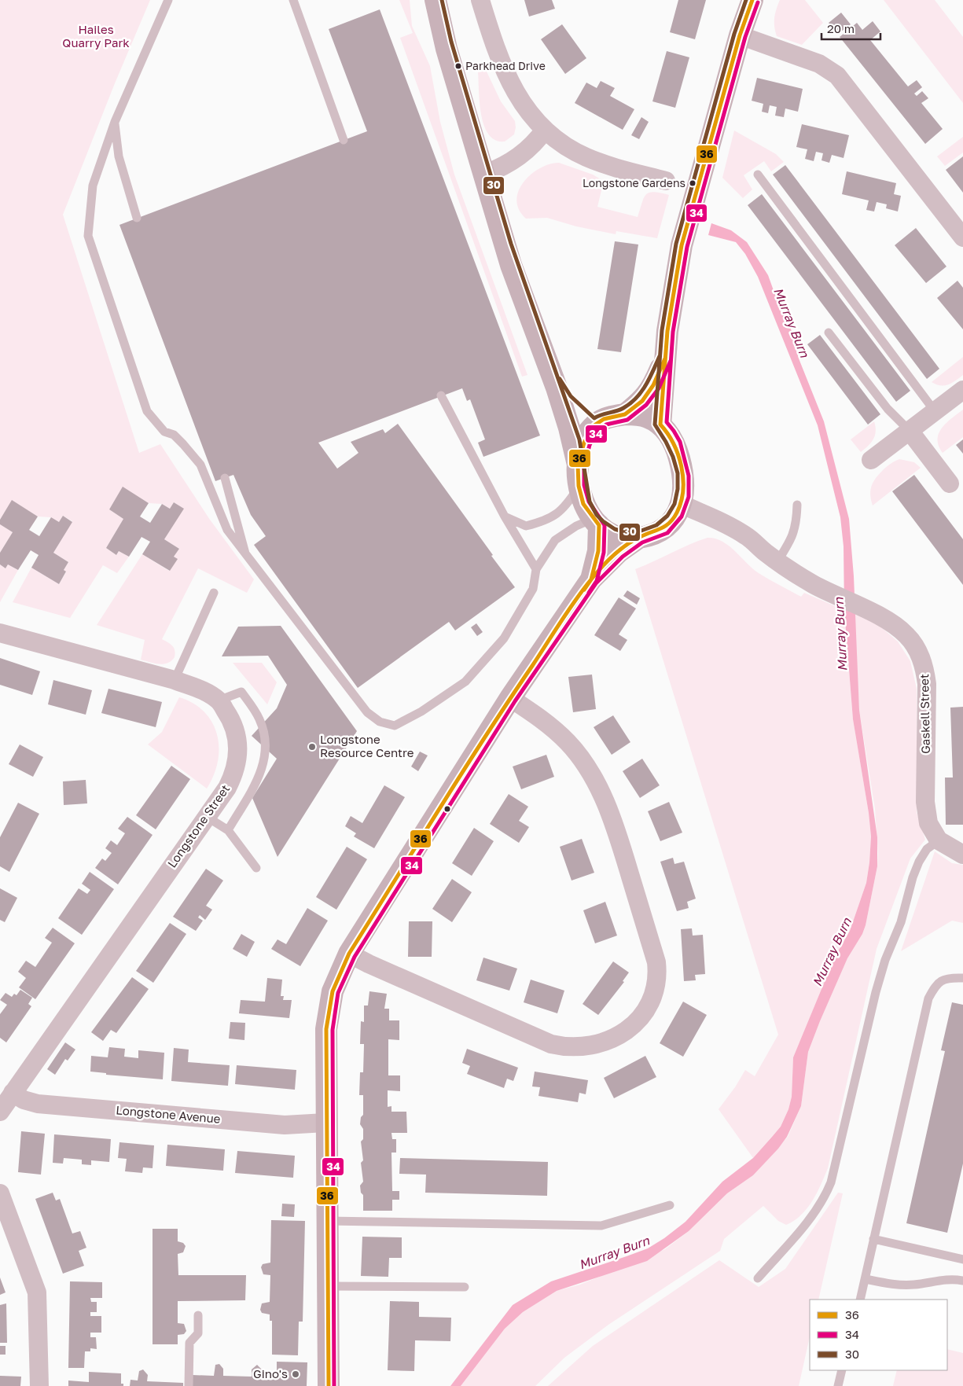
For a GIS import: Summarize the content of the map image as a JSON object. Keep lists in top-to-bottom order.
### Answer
{
  "streets": {
    "street": ["Gaskell Street", "Longstone Street", "Longstone Avenue"]
  },
  "crossings": [
    ["Longstone Street", "Longstone Avenue"]
  ],
  "water": ["Murray Burn"],
  "parks": ["Hailes Quarry Park"],
  "places": [
    "Parkhead Drive",
    "Longstone Gardens",
    "Longstone Resource Centre",
    "Gino's"
  ],
  "lines": ["transit line 36", "transit line 30", "transit line 34"],
  "legend": ["36", "34", "30"],
  "scale_bar": "20 m"
}
